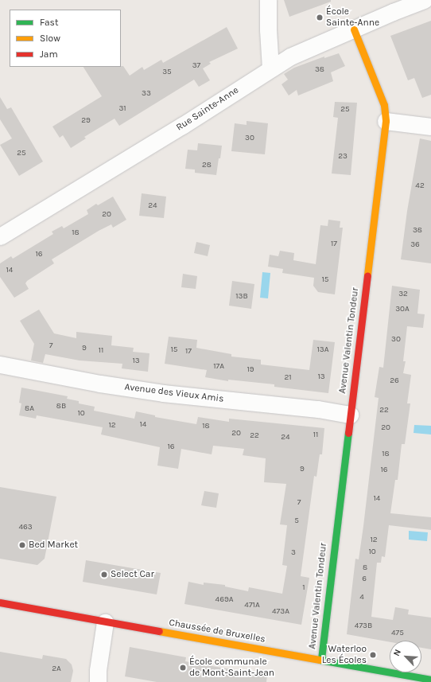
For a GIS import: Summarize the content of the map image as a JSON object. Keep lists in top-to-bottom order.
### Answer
{
  "streets": {
    "street": [
      "Rue Sainte-Anne",
      "Avenue Valentin Tondeur",
      "Avenue des Vieux Amis",
      "Chaussée de Bruxelles"
    ]
  },
  "crossings": [
    ["Rue Sainte-Anne", "Avenue Valentin Tondeur"],
    ["Avenue Valentin Tondeur", "Avenue des Vieux Amis"],
    ["Avenue Valentin Tondeur", "Chaussée de Bruxelles"]
  ],
  "places": [
    "École Sainte-Anne",
    "Bed Market",
    "Select Car",
    "Waterloo Les Écoles",
    "École communale de Mont-Saint-Jean"
  ],
  "house_numbers": [
    "37",
    "38",
    "35",
    "33",
    "31",
    "25",
    "29",
    "30",
    "25",
    "23",
    "28",
    "42",
    "24",
    "20",
    "38",
    "18",
    "17",
    "36",
    "16",
    "14",
    "15",
    "32",
    "13B",
    "30A",
    "30",
    "7",
    "9",
    "15",
    "13A",
    "11",
    "17",
    "13",
    "17A",
    "19",
    "13",
    "21",
    "26",
    "8B",
    "8A",
    "22",
    "10",
    "14",
    "12",
    "18",
    "20",
    "20",
    "11",
    "22",
    "24",
    "16",
    "18",
    "9",
    "16",
    "14",
    "7",
    "5",
    "463",
    "12",
    "10",
    "3",
    "8",
    "6",
    "1",
    "4",
    "469A",
    "471A",
    "473A",
    "473B",
    "475",
    "2A"
  ],
  "legend": ["Fast", "Slow", "Jam"],
  "north": "top left"
}
